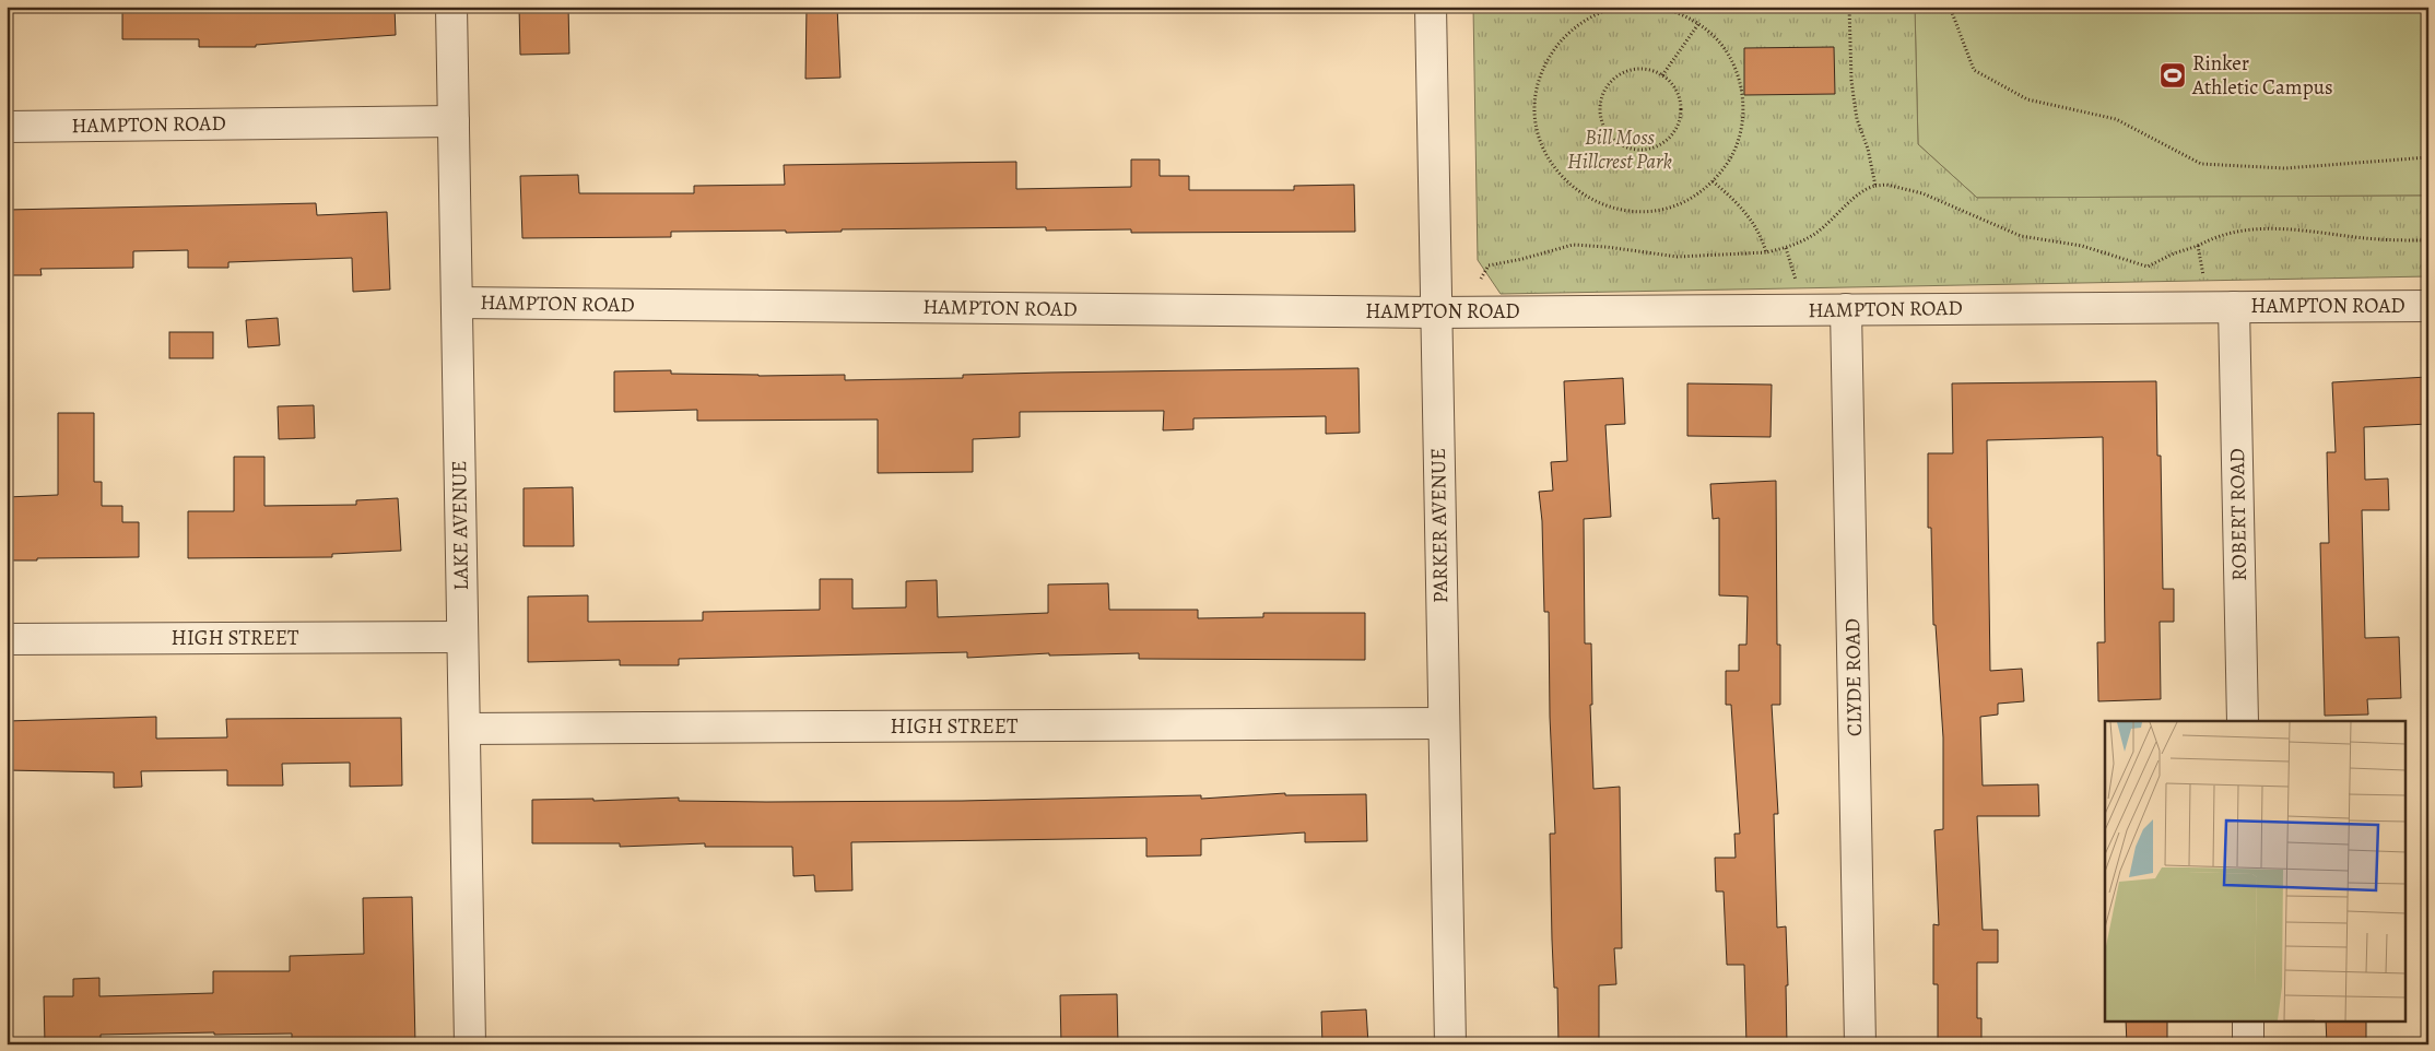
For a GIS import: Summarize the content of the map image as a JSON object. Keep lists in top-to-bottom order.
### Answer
{
  "streets": {
    "street": [
      "HAMPTON ROAD",
      "ROBERT ROAD",
      "LAKE AVENUE",
      "PARKER AVENUE",
      "HIGH STREET",
      "CLYDE ROAD"
    ]
  },
  "crossings": [
    ["HAMPTON ROAD", "ROBERT ROAD"],
    ["HAMPTON ROAD", "LAKE AVENUE"],
    ["HAMPTON ROAD", "PARKER AVENUE"],
    ["HAMPTON ROAD", "CLYDE ROAD"],
    ["LAKE AVENUE", "HIGH STREET"],
    ["PARKER AVENUE", "HIGH STREET"]
  ],
  "parks": ["Bill Moss Hillcrest Park"],
  "places": {
    "sports": ["Rinker Athletic Campus"]
  }
}
